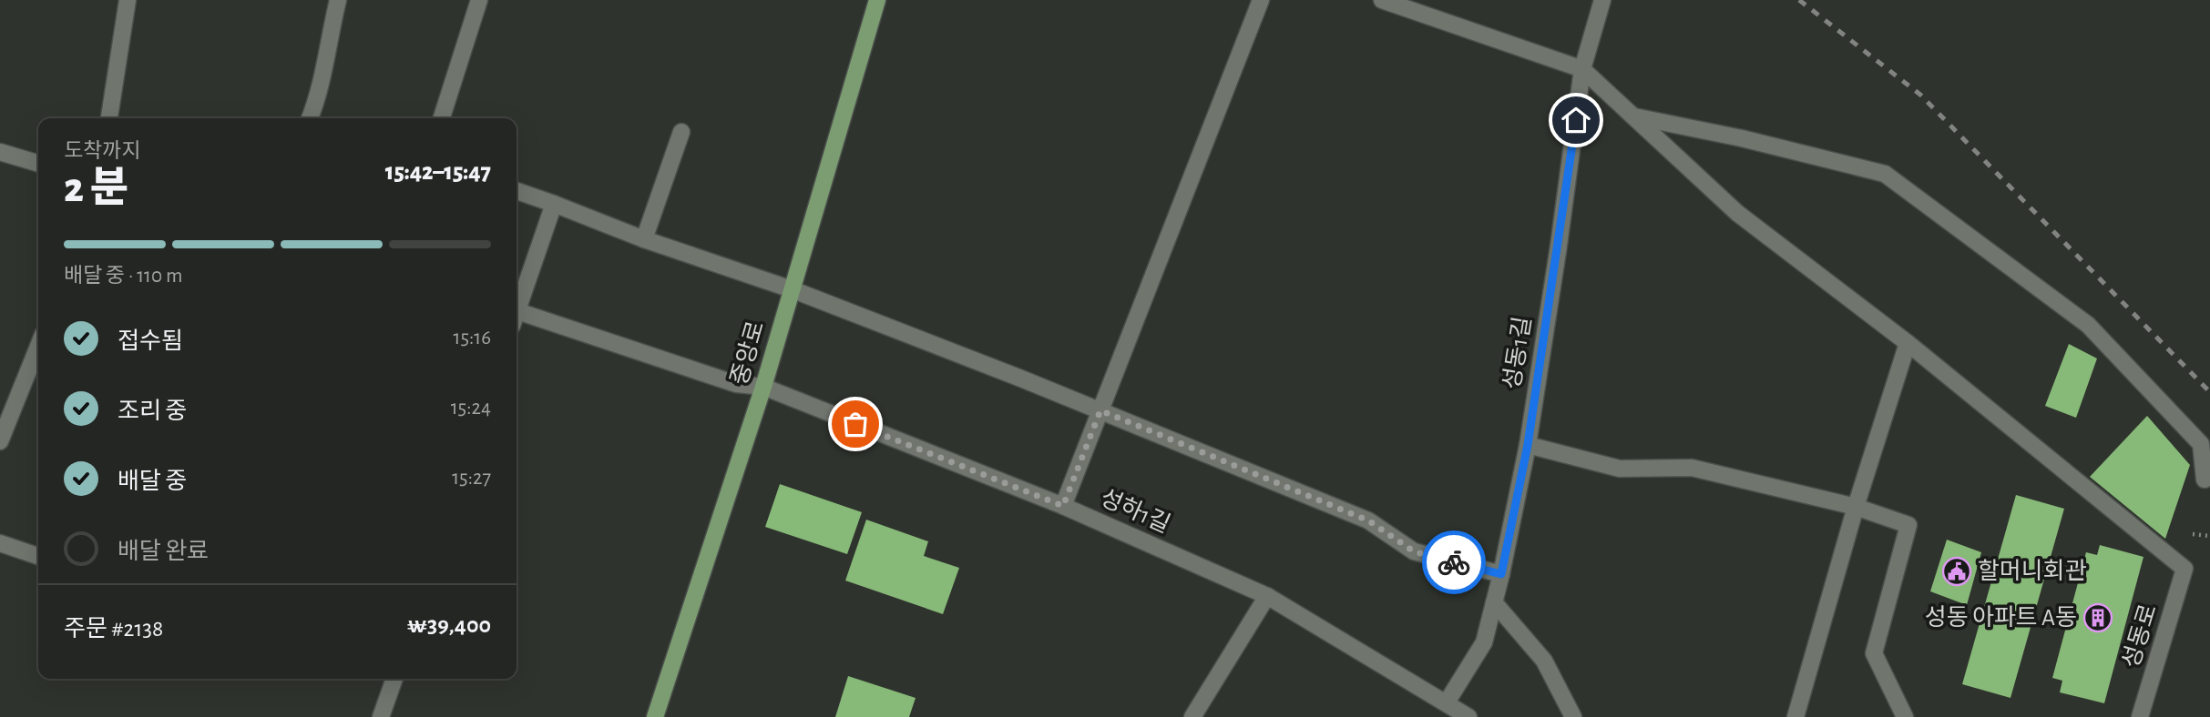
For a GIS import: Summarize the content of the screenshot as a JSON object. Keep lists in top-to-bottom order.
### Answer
{
  "streets": {
    "main road": ["중앙로"],
    "street": ["성동1길", "성하1길", "성동로"]
  },
  "crossings": [
    ["중앙로", "성하1길"],
    ["성동1길", "성하1길"]
  ],
  "places": {
    "public building": ["할머니회관"],
    "building": ["성동 아파트 A동"]
  },
  "page": {
    "heading": ["2 분", "도착까지", "15:42–15:47"],
    "panel": ["주문 #2138", "₩39,400"],
    "bar": "배달 중 · 110 m",
    "list": [
      ["접수됨", "15:16"],
      ["조리 중", "15:24"],
      ["배달 중", "15:27"],
      "배달 완료"
    ]
  }
}
